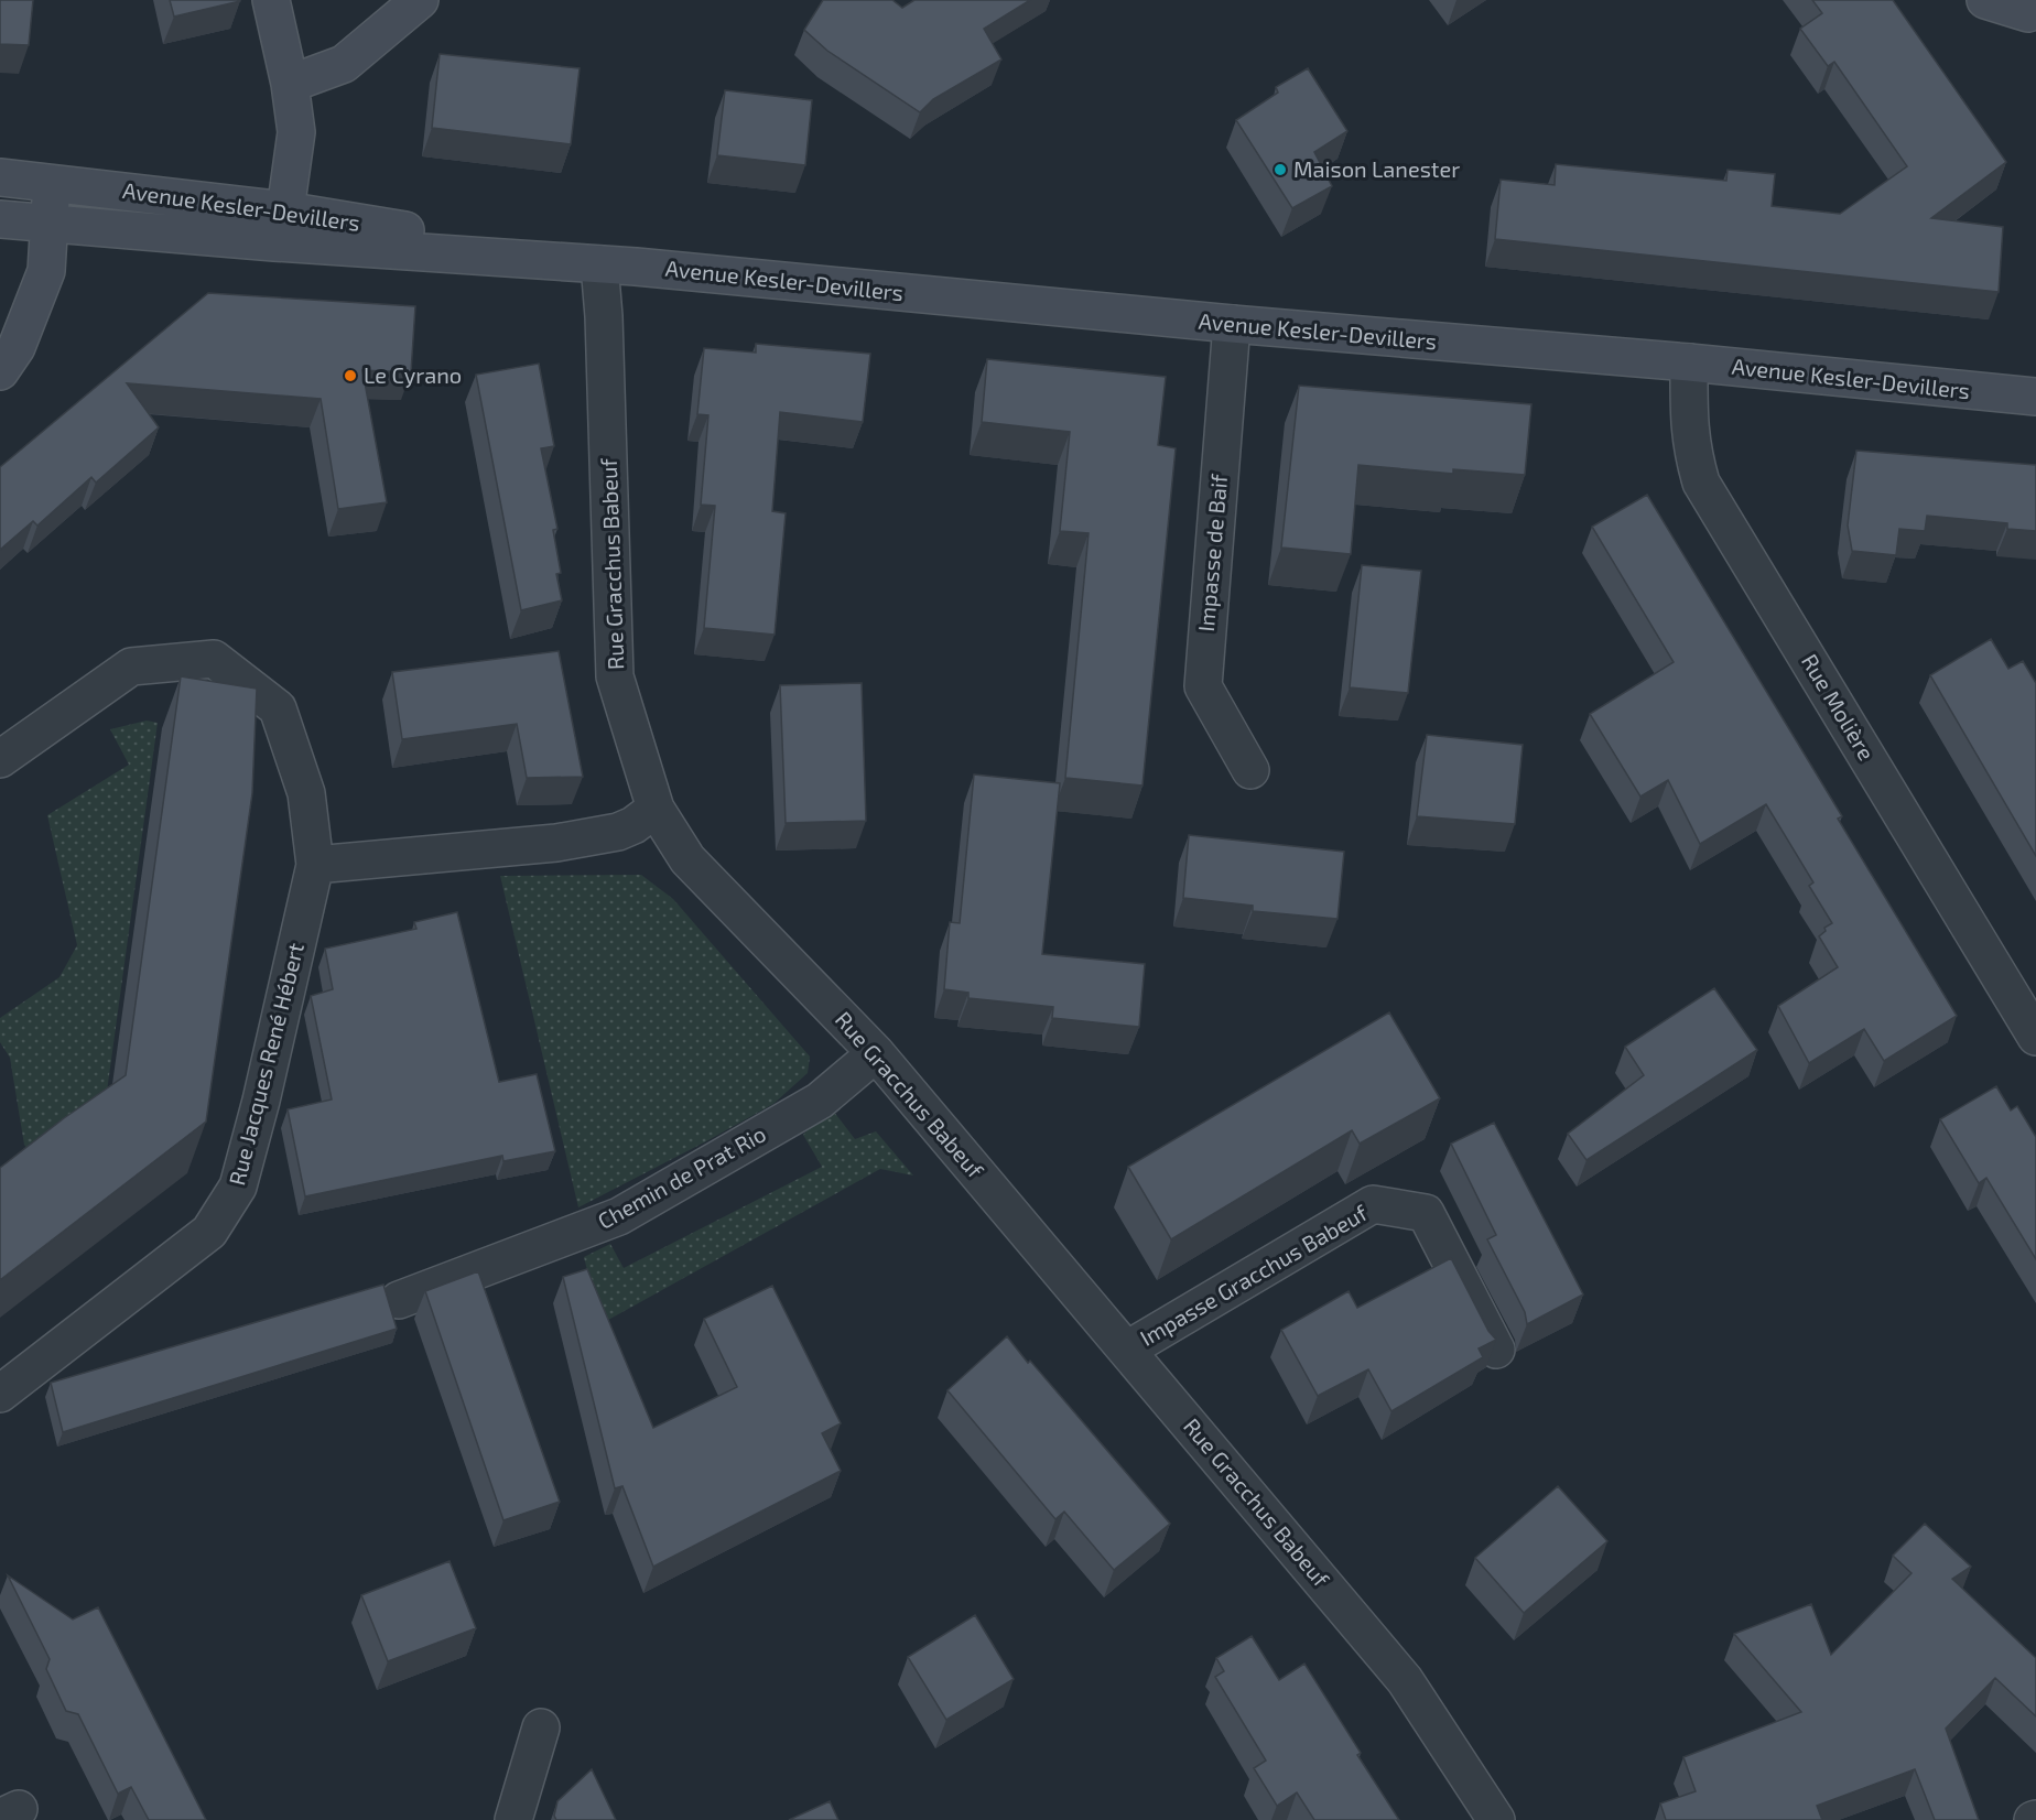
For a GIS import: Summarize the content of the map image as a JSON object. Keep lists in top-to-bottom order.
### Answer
{
  "streets": {
    "main road": ["Avenue Kesler-Devillers"],
    "street": [
      "Impasse de Baif",
      "Rue Gracchus Babeuf",
      "Rue Molière",
      "Rue Jacques René Hébert",
      "Chemin de Prat Rio",
      "Impasse Gracchus Babeuf"
    ]
  },
  "crossings": [
    ["Avenue Kesler-Devillers", "Impasse de Baif"],
    ["Avenue Kesler-Devillers", "Rue Gracchus Babeuf"],
    ["Avenue Kesler-Devillers", "Rue Molière"],
    ["Rue Gracchus Babeuf", "Chemin de Prat Rio"],
    ["Rue Gracchus Babeuf", "Impasse Gracchus Babeuf"]
  ],
  "places": ["Maison Lanester", "Le Cyrano"]
}
